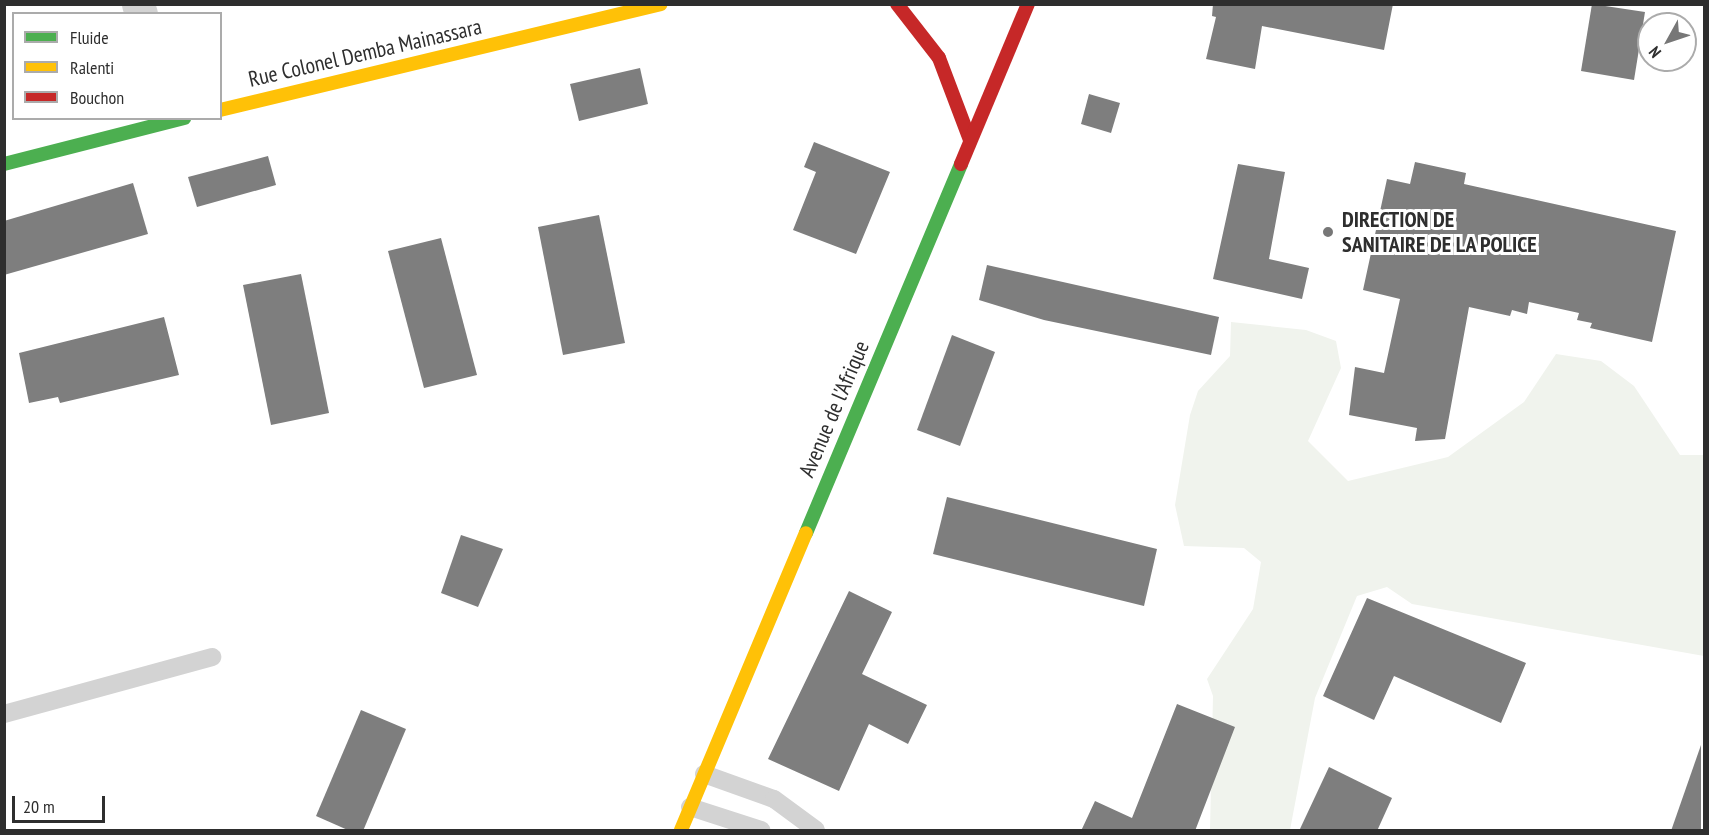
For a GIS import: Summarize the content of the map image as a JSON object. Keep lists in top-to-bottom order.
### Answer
{
  "streets": {
    "main road": ["Rue Colonel Demba Mainassara", "Avenue de l'Afrique"]
  },
  "places": ["DIRECTION DE SANITAIRE DE LA POLICE"],
  "legend": ["Fluide", "Ralenti", "Bouchon"],
  "scale_bar": "20 m",
  "north": "bottom left"
}
